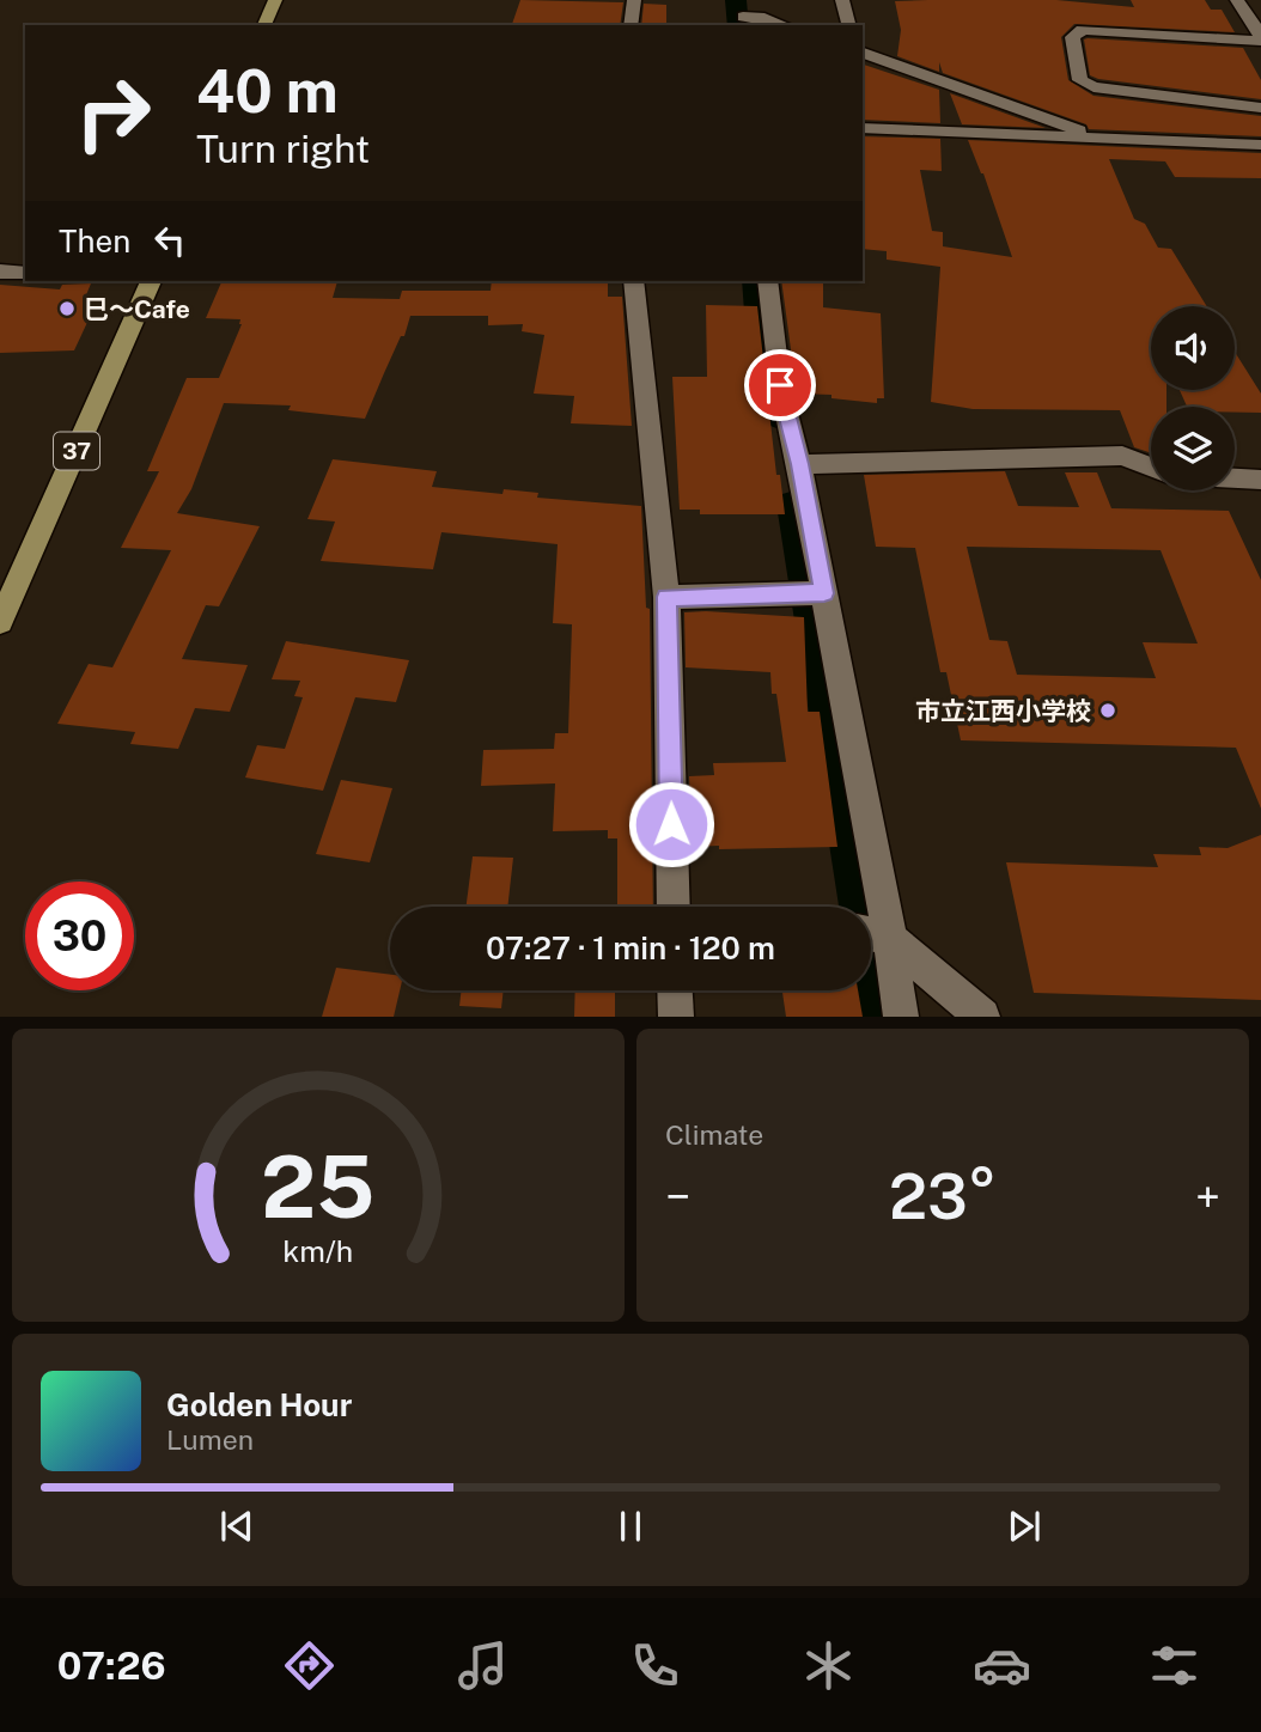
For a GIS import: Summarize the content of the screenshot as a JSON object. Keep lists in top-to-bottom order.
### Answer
{
  "streets": {
    "main road": ["37"]
  },
  "places": ["巳～Cafe", "市立江西小学校"],
  "page": {
    "turn": ["40 m", "Turn right"],
    "then": "Then",
    "limit": "30",
    "trip": "07:27 · 1 min · 120 m",
    "tile": "Climate",
    "heat": ["−", "23°", "+"],
    "song": ["Golden Hour", "Lumen"],
    "tabs": "07:26",
    "gauge": ["25", "km/h"]
  }
}
